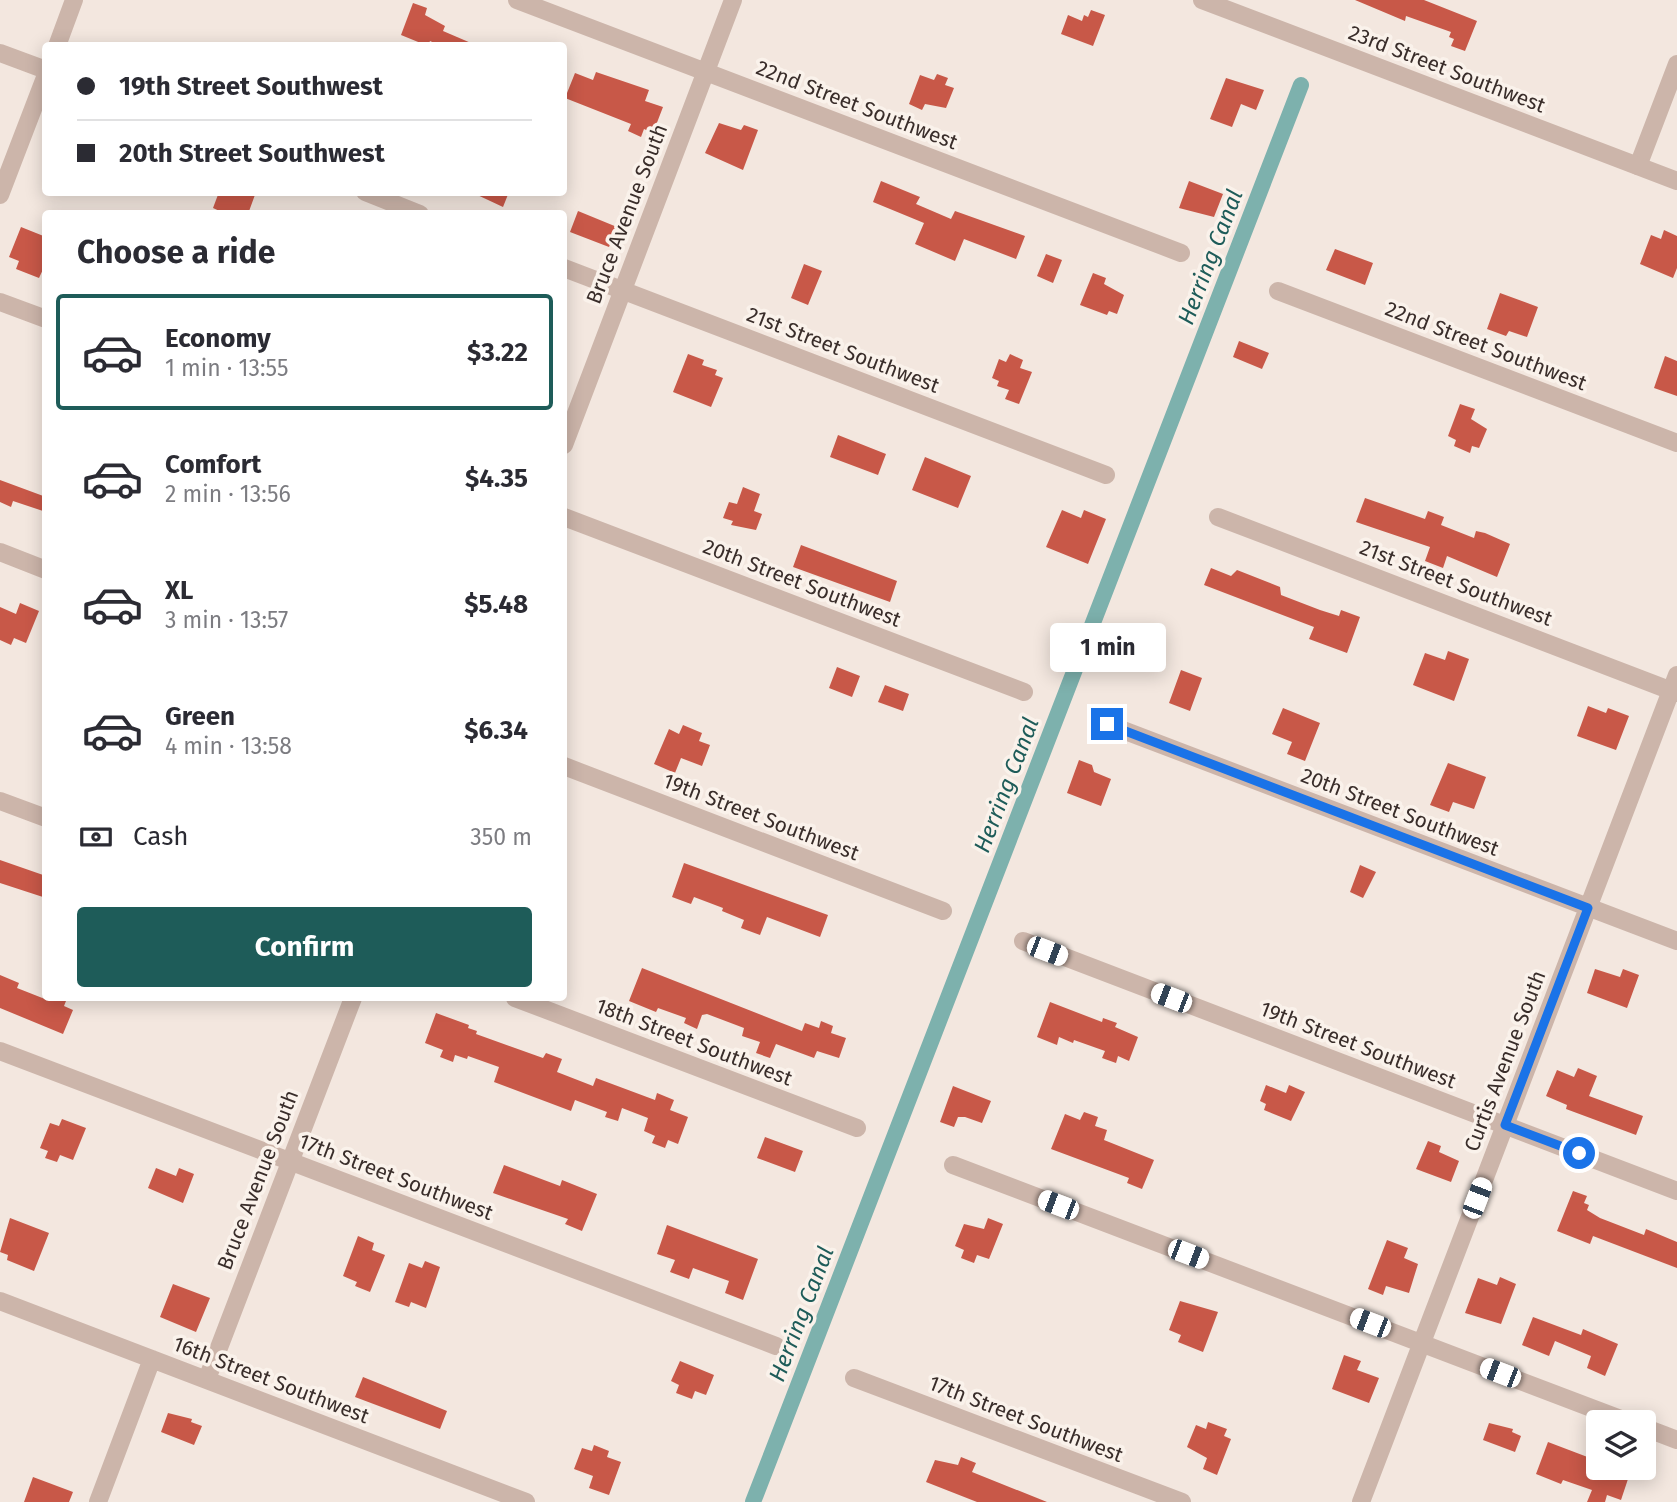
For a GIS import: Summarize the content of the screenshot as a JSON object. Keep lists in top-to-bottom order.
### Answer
{
  "streets": {
    "street": [
      "23rd Street Southwest",
      "22nd Street Southwest",
      "Bruce Avenue South",
      "21st Street Southwest",
      "20th Street Southwest",
      "19th Street Southwest",
      "18th Street Southwest",
      "Curtis Avenue South",
      "17th Street Southwest",
      "16th Street Southwest"
    ]
  },
  "crossings": [
    ["22nd Street Southwest", "Bruce Avenue South"],
    ["Bruce Avenue South", "21st Street Southwest"],
    ["Bruce Avenue South", "17th Street Southwest"],
    ["Bruce Avenue South", "16th Street Southwest"],
    ["21st Street Southwest", "Curtis Avenue South"],
    ["20th Street Southwest", "Curtis Avenue South"],
    ["19th Street Southwest", "Curtis Avenue South"]
  ],
  "water": ["Herring Canal"],
  "page": {
    "banner": ["19th Street Southwest", "20th Street Southwest"],
    "heading": "Choose a ride",
    "list": [
      {
        "name": "Economy",
        "note": "1 min · 13:55",
        "value": "$3.22"
      },
      {
        "name": "Comfort",
        "note": "2 min · 13:56",
        "value": "$4.35"
      },
      {
        "name": "XL",
        "note": "3 min · 13:57",
        "value": "$5.48"
      },
      {
        "name": "Green",
        "note": "4 min · 13:58",
        "value": "$6.34"
      }
    ],
    "bubble": "1 min",
    "pay": ["Cash", "350 m"],
    "buttons": "Confirm"
  }
}
